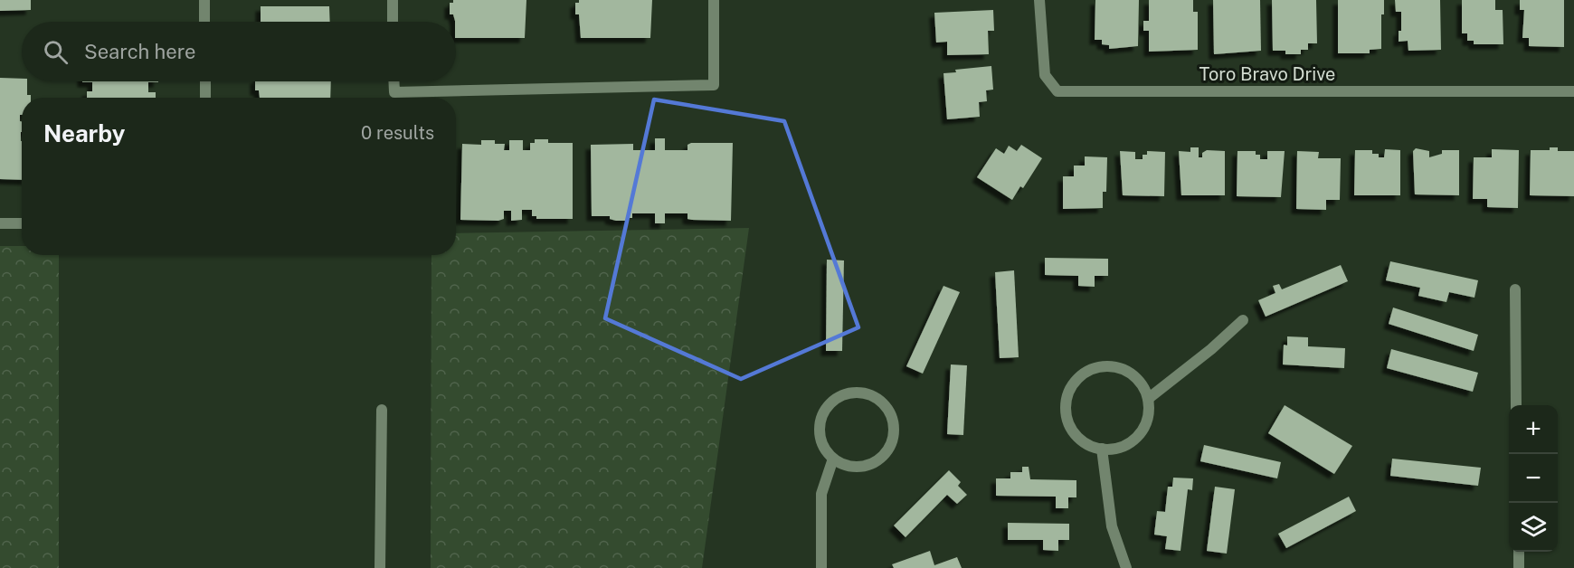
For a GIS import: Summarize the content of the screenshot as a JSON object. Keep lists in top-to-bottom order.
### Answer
{
  "streets": {
    "street": ["Toro Bravo Drive"]
  },
  "page": {
    "search": "Search here",
    "heading": ["Nearby", "0 results"],
    "map_buttons": ["+", "−"]
  }
}
